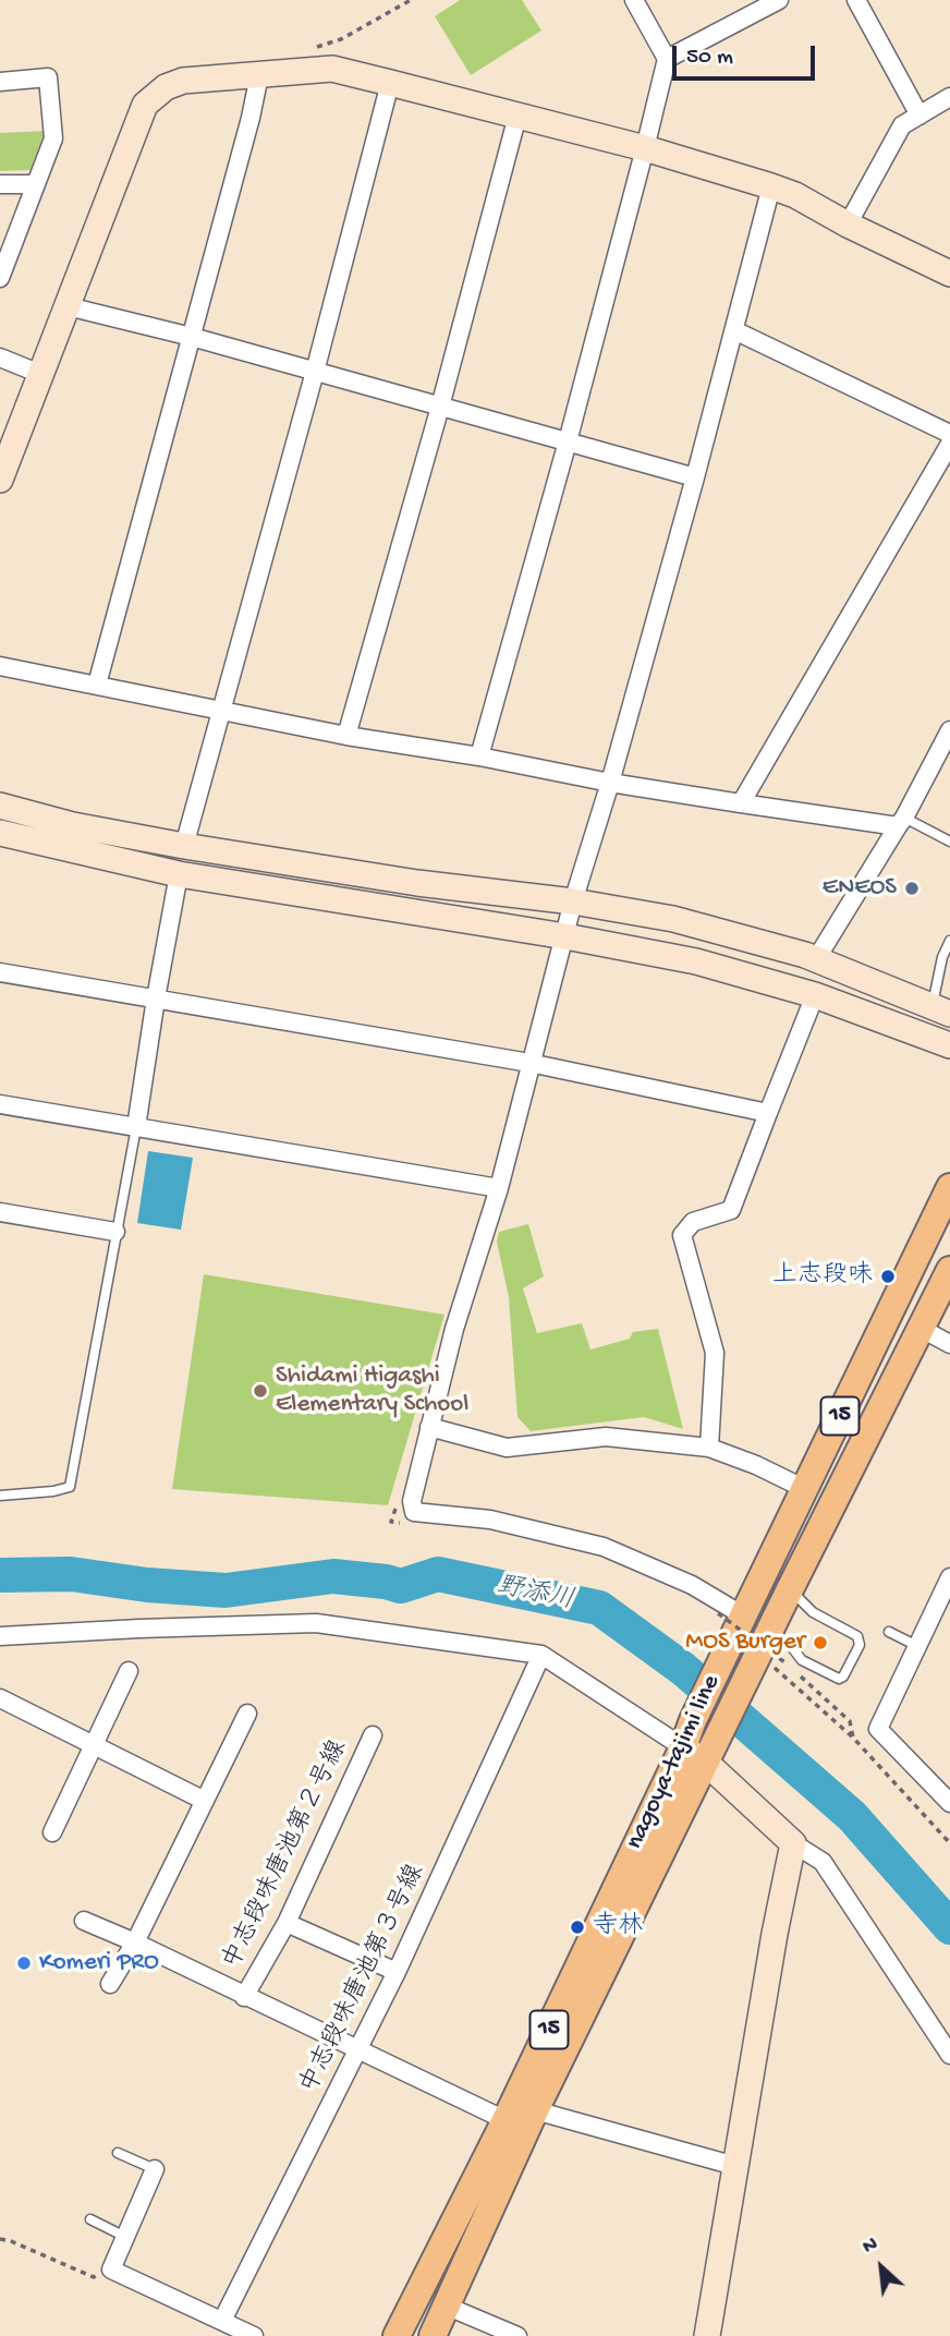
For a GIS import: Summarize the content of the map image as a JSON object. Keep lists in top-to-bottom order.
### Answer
{
  "streets": {
    "main road": ["15", "nagoya-tajimi line"],
    "street": ["中志段味唐池第２号線", "中志段味唐池第３号線"]
  },
  "water": ["野添川"],
  "places": [
    "ENEOS",
    "上志段味",
    "Shidami Higashi Elementary School",
    "MOS Burger",
    "寺林",
    "Komeri PRO"
  ],
  "scale_bar": "50 m",
  "north": "top left"
}
